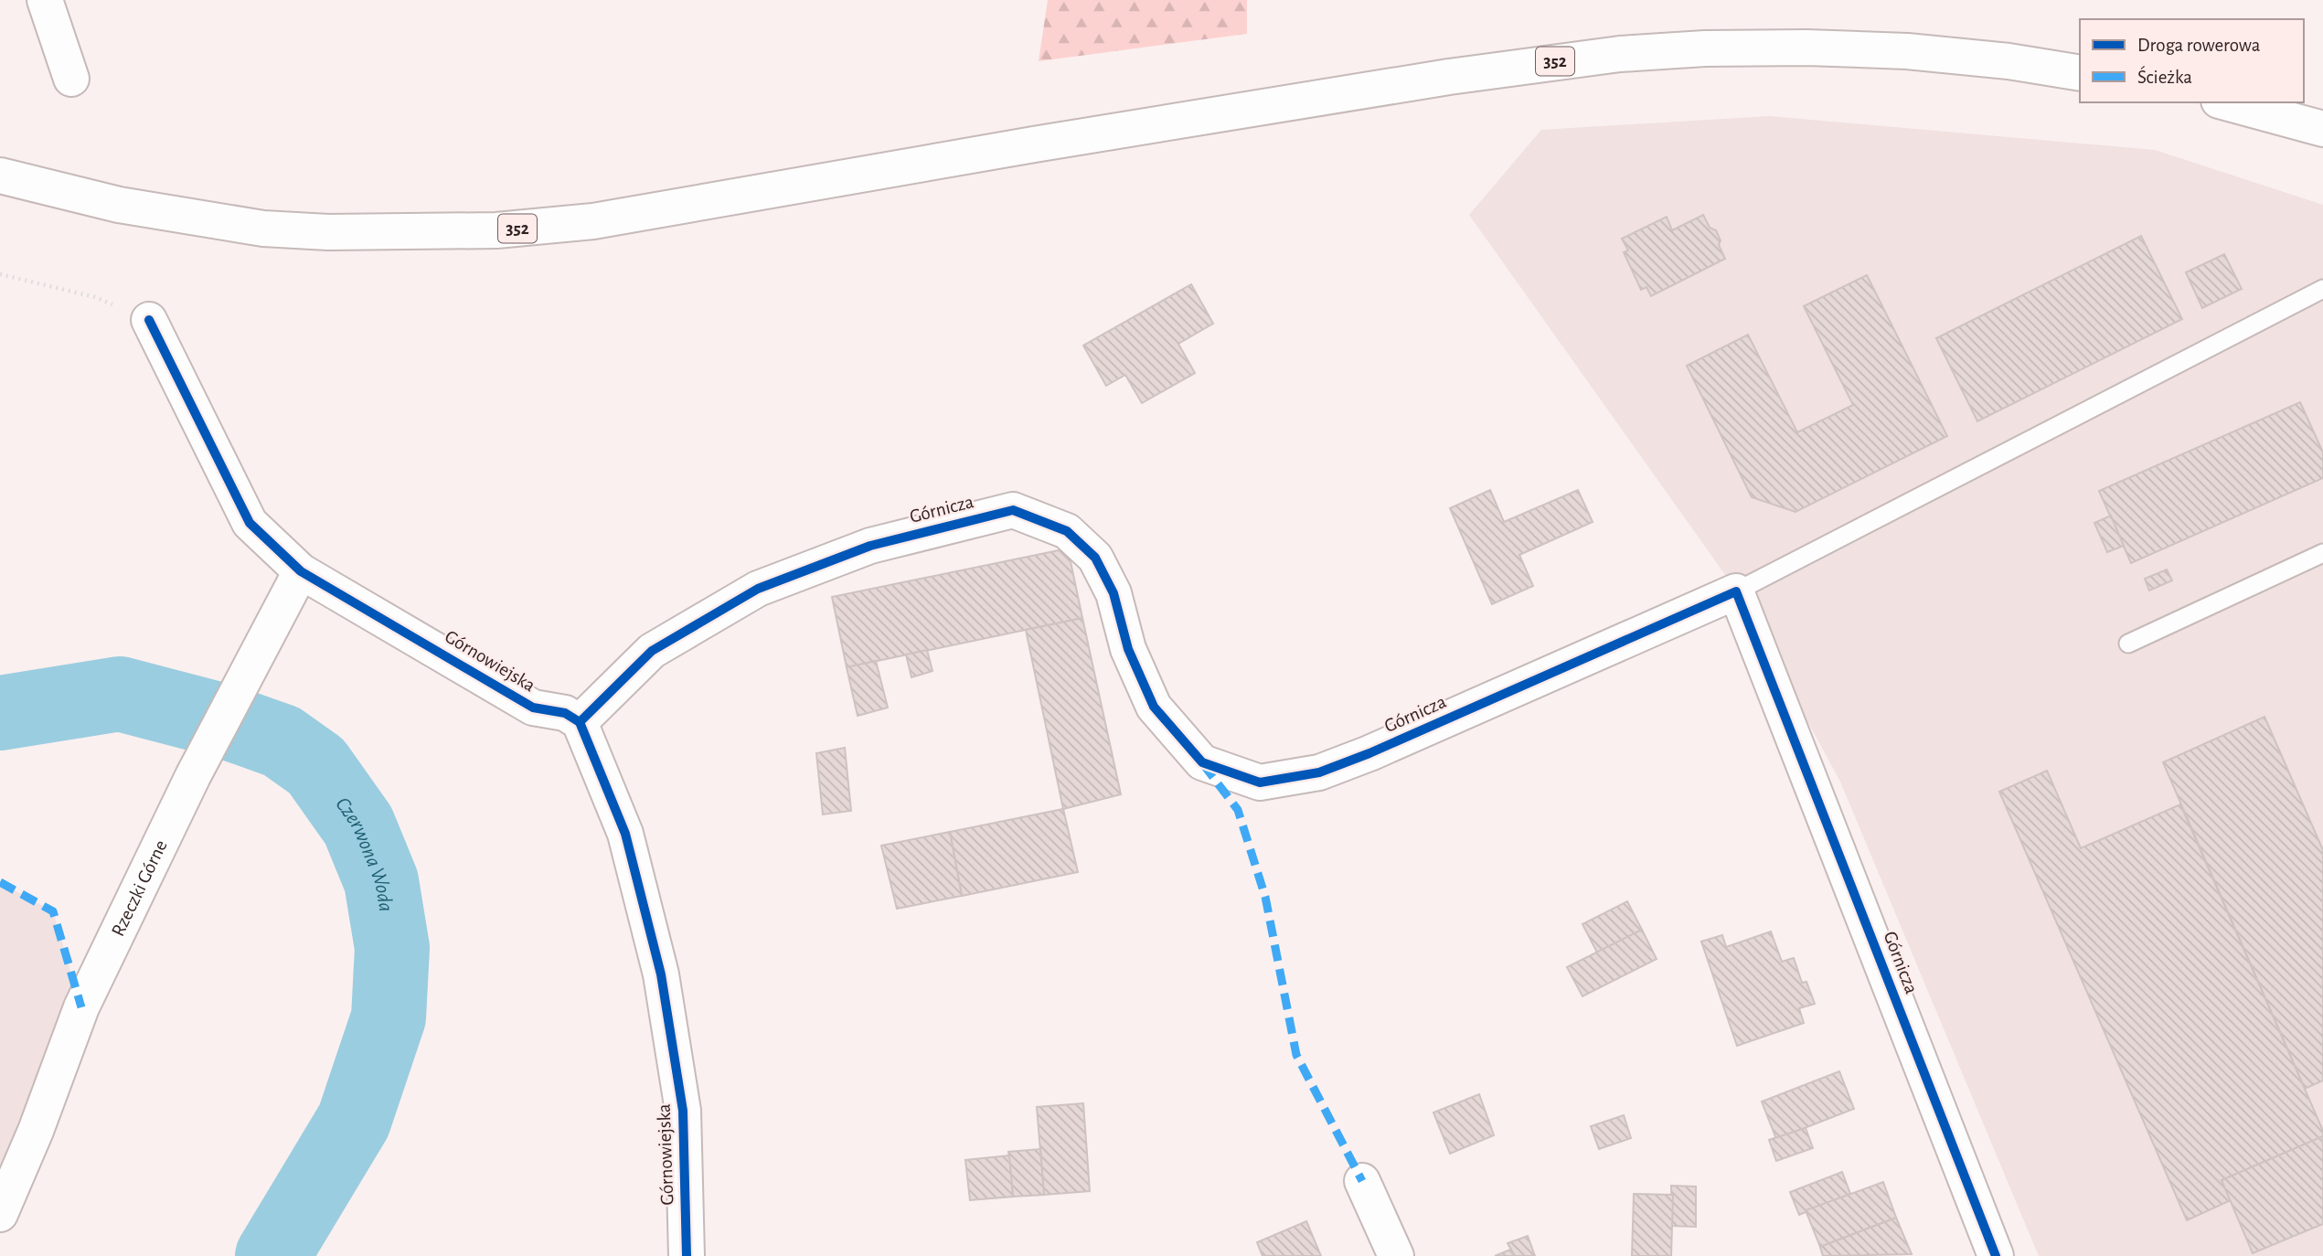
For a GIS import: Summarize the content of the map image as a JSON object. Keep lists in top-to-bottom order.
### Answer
{
  "streets": {
    "street": [
      "352",
      "Górnicza",
      "Górnowiejska",
      "Rzeczki Górne"
    ]
  },
  "crossings": [
    ["Górnicza", "Górnowiejska"],
    ["Górnowiejska", "Rzeczki Górne"]
  ],
  "water": ["Czerwona Woda"],
  "legend": ["Droga rowerowa", "Ścieżka"]
}
